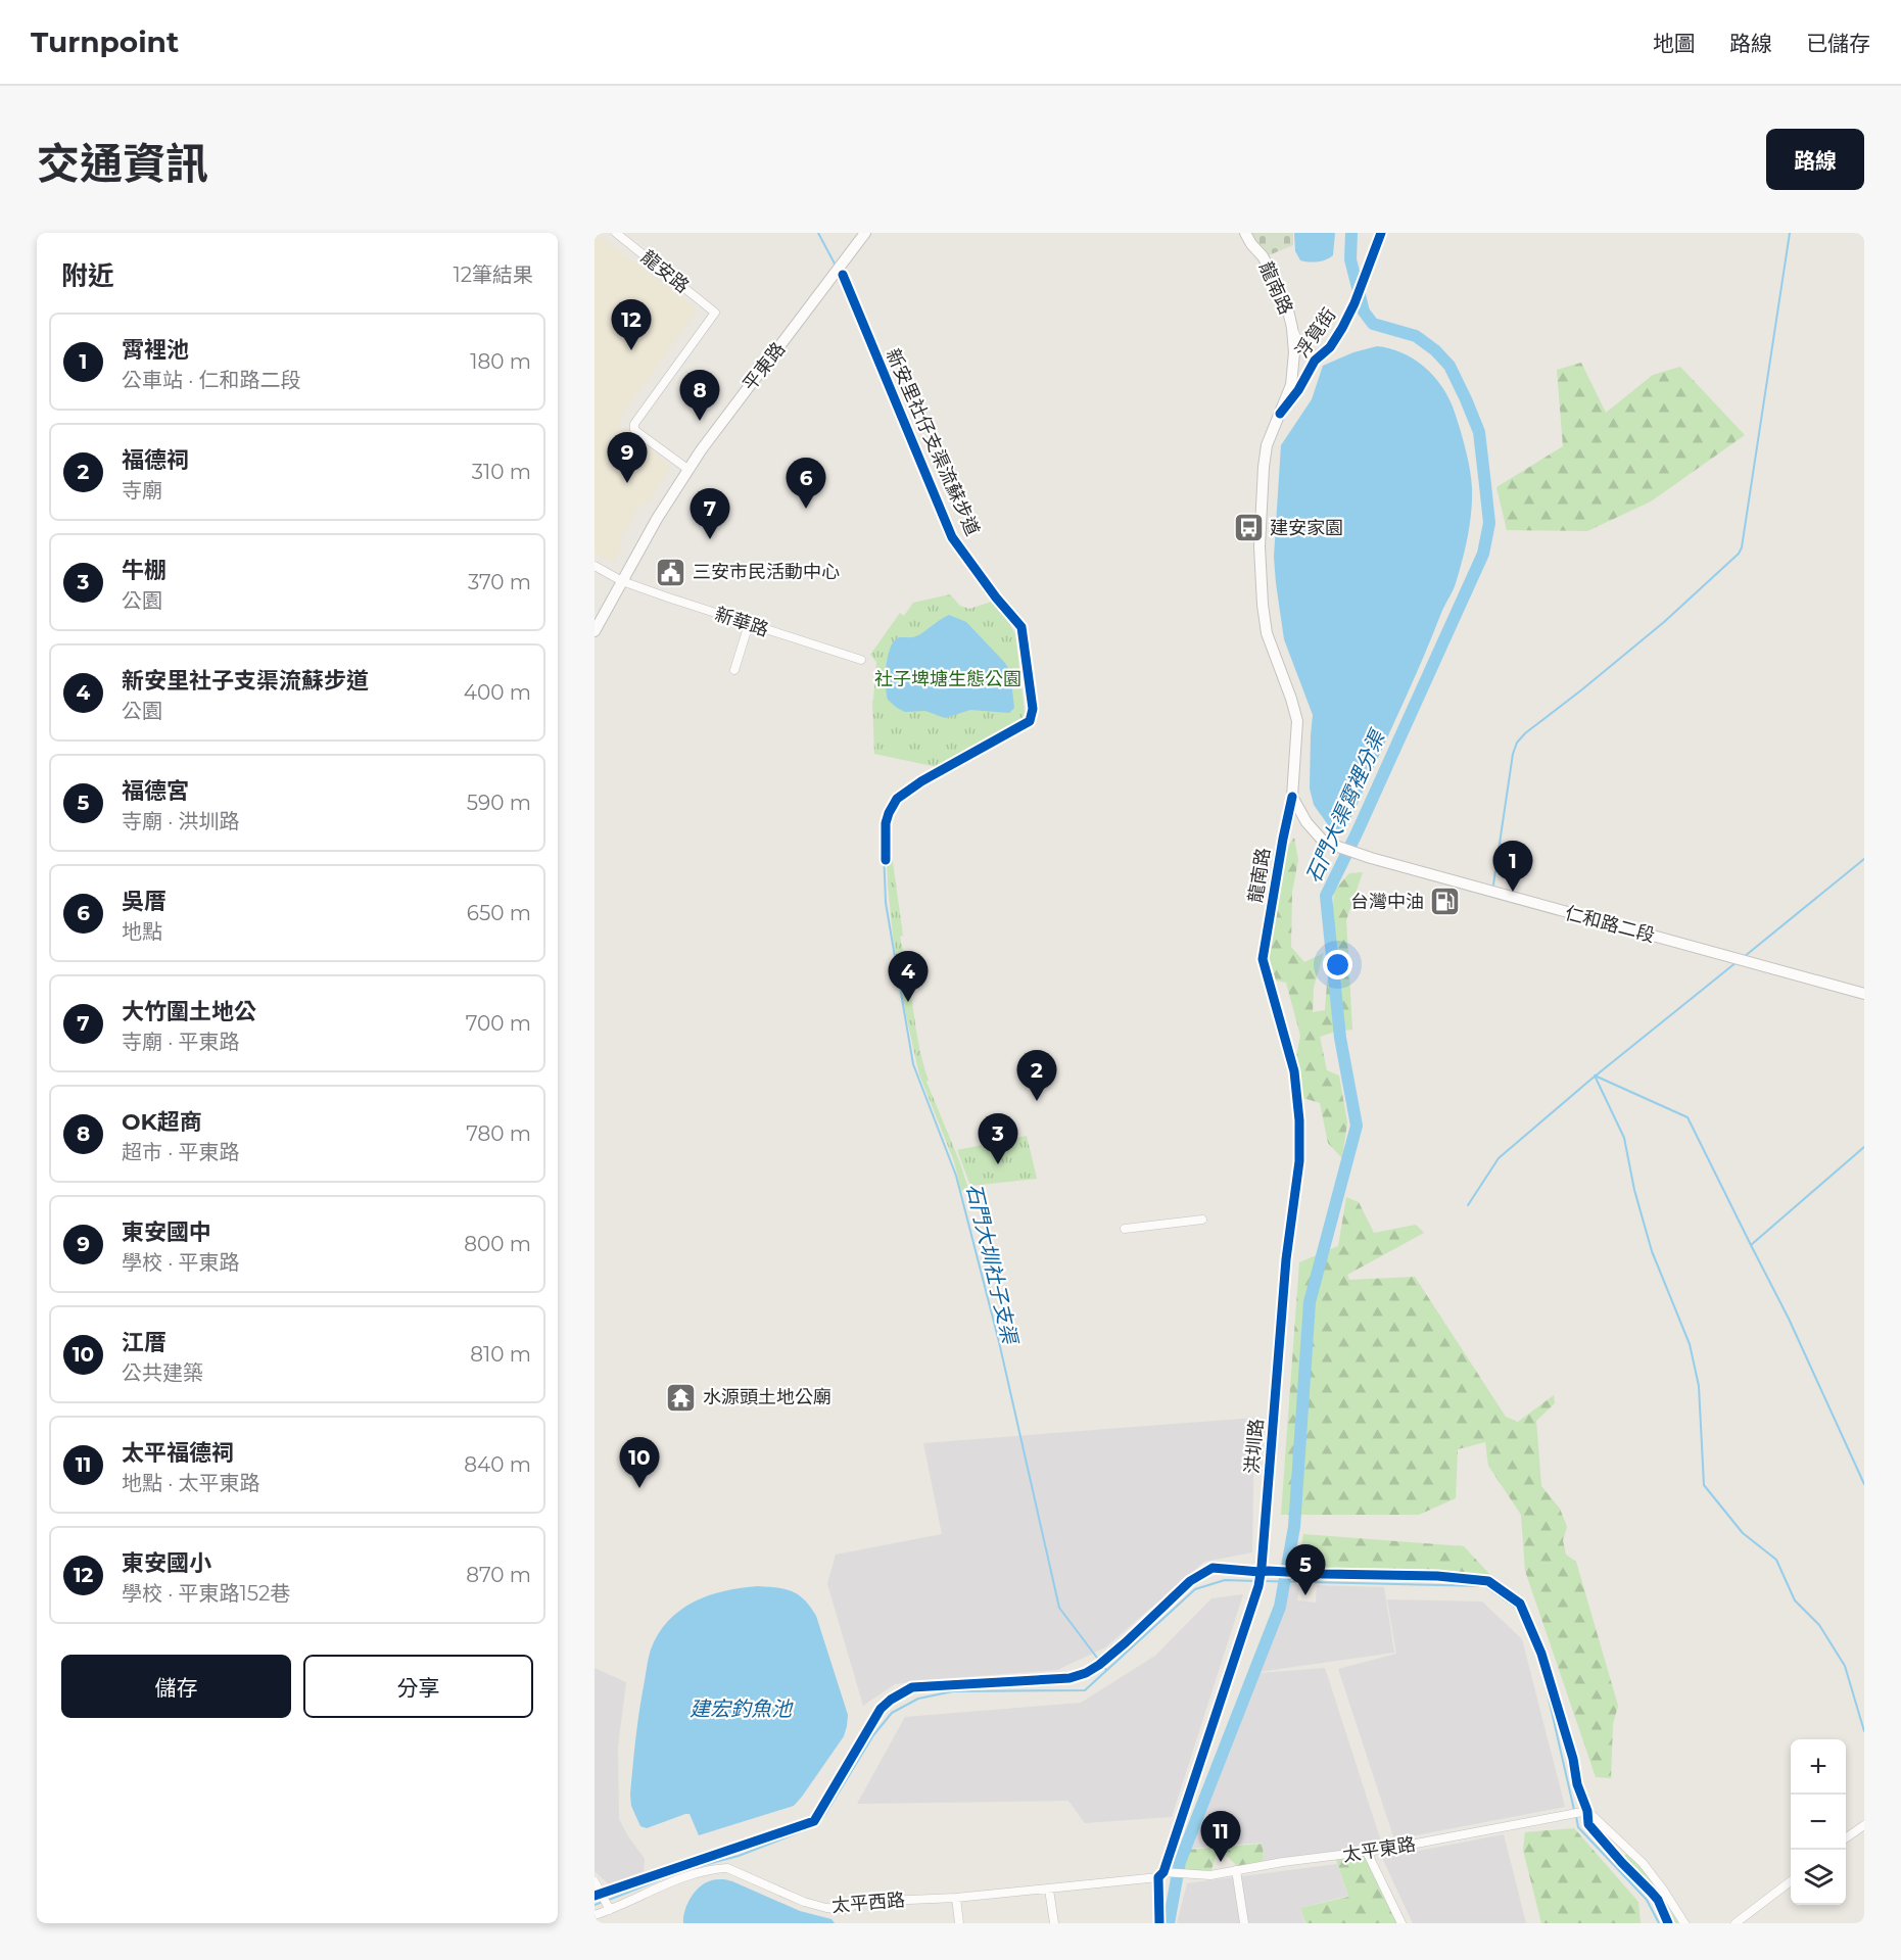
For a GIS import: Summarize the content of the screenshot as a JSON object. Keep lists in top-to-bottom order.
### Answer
{
  "streets": {
    "main road": ["龍南路", "平東路", "仁和路二段"],
    "street": [
      "龍安路",
      "浮筧街",
      "新華路",
      "洪圳路",
      "太平東路",
      "太平西路"
    ],
    "cycle path": ["新安里社仔支渠流蘇步道"]
  },
  "crossings": [
    ["龍安路", "平東路"],
    ["龍南路", "浮筧街"],
    ["龍南路", "仁和路二段"],
    ["龍南路", "洪圳路"],
    ["平東路", "新華路"],
    ["洪圳路", "太平東路"],
    ["洪圳路", "太平西路"],
    ["太平東路", "太平西路"]
  ],
  "water": ["石門大渠霄裡分渠", "石門大圳社子支渠", "建宏釣魚池"],
  "parks": ["社子埤塘生態公園"],
  "places": {
    "bus stop": ["建安家園"],
    "public building": ["三安市民活動中心"],
    "fuel station": ["台灣中油"],
    "temple": ["水源頭土地公廟"]
  },
  "page": {
    "header": "Turnpoint",
    "nav": ["地圖", "路線", "已儲存"],
    "title": "交通資訊",
    "buttons": [
      "路線",
      ["儲存", "分享"]
    ],
    "heading": ["附近", "12筆結果"],
    "pins": [
      "12",
      "8",
      "9",
      "6",
      "7",
      "1",
      "4",
      "2",
      "3",
      "10",
      "5",
      "11"
    ],
    "list": [
      {
        "mark": "1",
        "name": "霄裡池",
        "note": "公車站 · 仁和路二段",
        "value": "180 m"
      },
      {
        "mark": "2",
        "name": "福德祠",
        "note": "寺廟",
        "value": "310 m"
      },
      {
        "mark": "3",
        "name": "牛棚",
        "note": "公園",
        "value": "370 m"
      },
      {
        "mark": "4",
        "name": "新安里社子支渠流蘇步道",
        "note": "公園",
        "value": "400 m"
      },
      {
        "mark": "5",
        "name": "福德宮",
        "note": "寺廟 · 洪圳路",
        "value": "590 m"
      },
      {
        "mark": "6",
        "name": "吳厝",
        "note": "地點",
        "value": "650 m"
      },
      {
        "mark": "7",
        "name": "大竹圍土地公",
        "note": "寺廟 · 平東路",
        "value": "700 m"
      },
      {
        "mark": "8",
        "name": "OK超商",
        "note": "超市 · 平東路",
        "value": "780 m"
      },
      {
        "mark": "9",
        "name": "東安國中",
        "note": "學校 · 平東路",
        "value": "800 m"
      },
      {
        "mark": "10",
        "name": "江厝",
        "note": "公共建築",
        "value": "810 m"
      },
      {
        "mark": "11",
        "name": "太平福德祠",
        "note": "地點 · 太平東路",
        "value": "840 m"
      },
      {
        "mark": "12",
        "name": "東安國小",
        "note": "學校 · 平東路152巷",
        "value": "870 m"
      }
    ],
    "map_buttons": ["+", "−"]
  }
}
